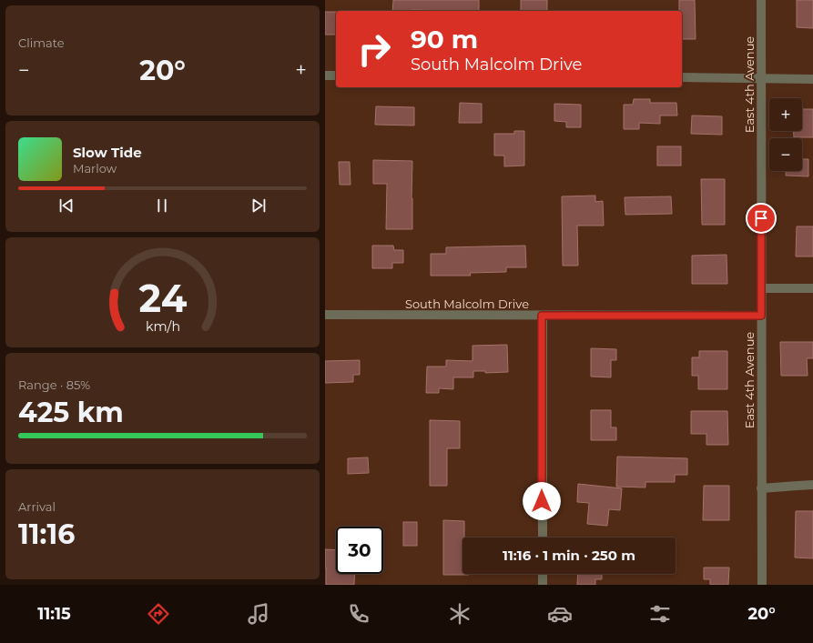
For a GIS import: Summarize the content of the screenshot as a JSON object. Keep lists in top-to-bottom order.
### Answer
{
  "streets": {
    "street": ["East 4th Avenue", "South Malcolm Drive"]
  },
  "crossings": [
    ["East 4th Avenue", "South Malcolm Drive"]
  ],
  "page": {
    "tile": [
      "Climate",
      ["Range · 85%", "425 km"],
      ["Arrival", "11:16"]
    ],
    "turn": ["90 m", "South Malcolm Drive"],
    "heat": ["−", "20°", "+"],
    "map_buttons": ["+", "−"],
    "song": ["Slow Tide", "Marlow"],
    "limit": "30",
    "trip": "11:16 · 1 min · 250 m",
    "tabs": ["11:15", "20°"],
    "gauge": ["24", "km/h"]
  }
}
